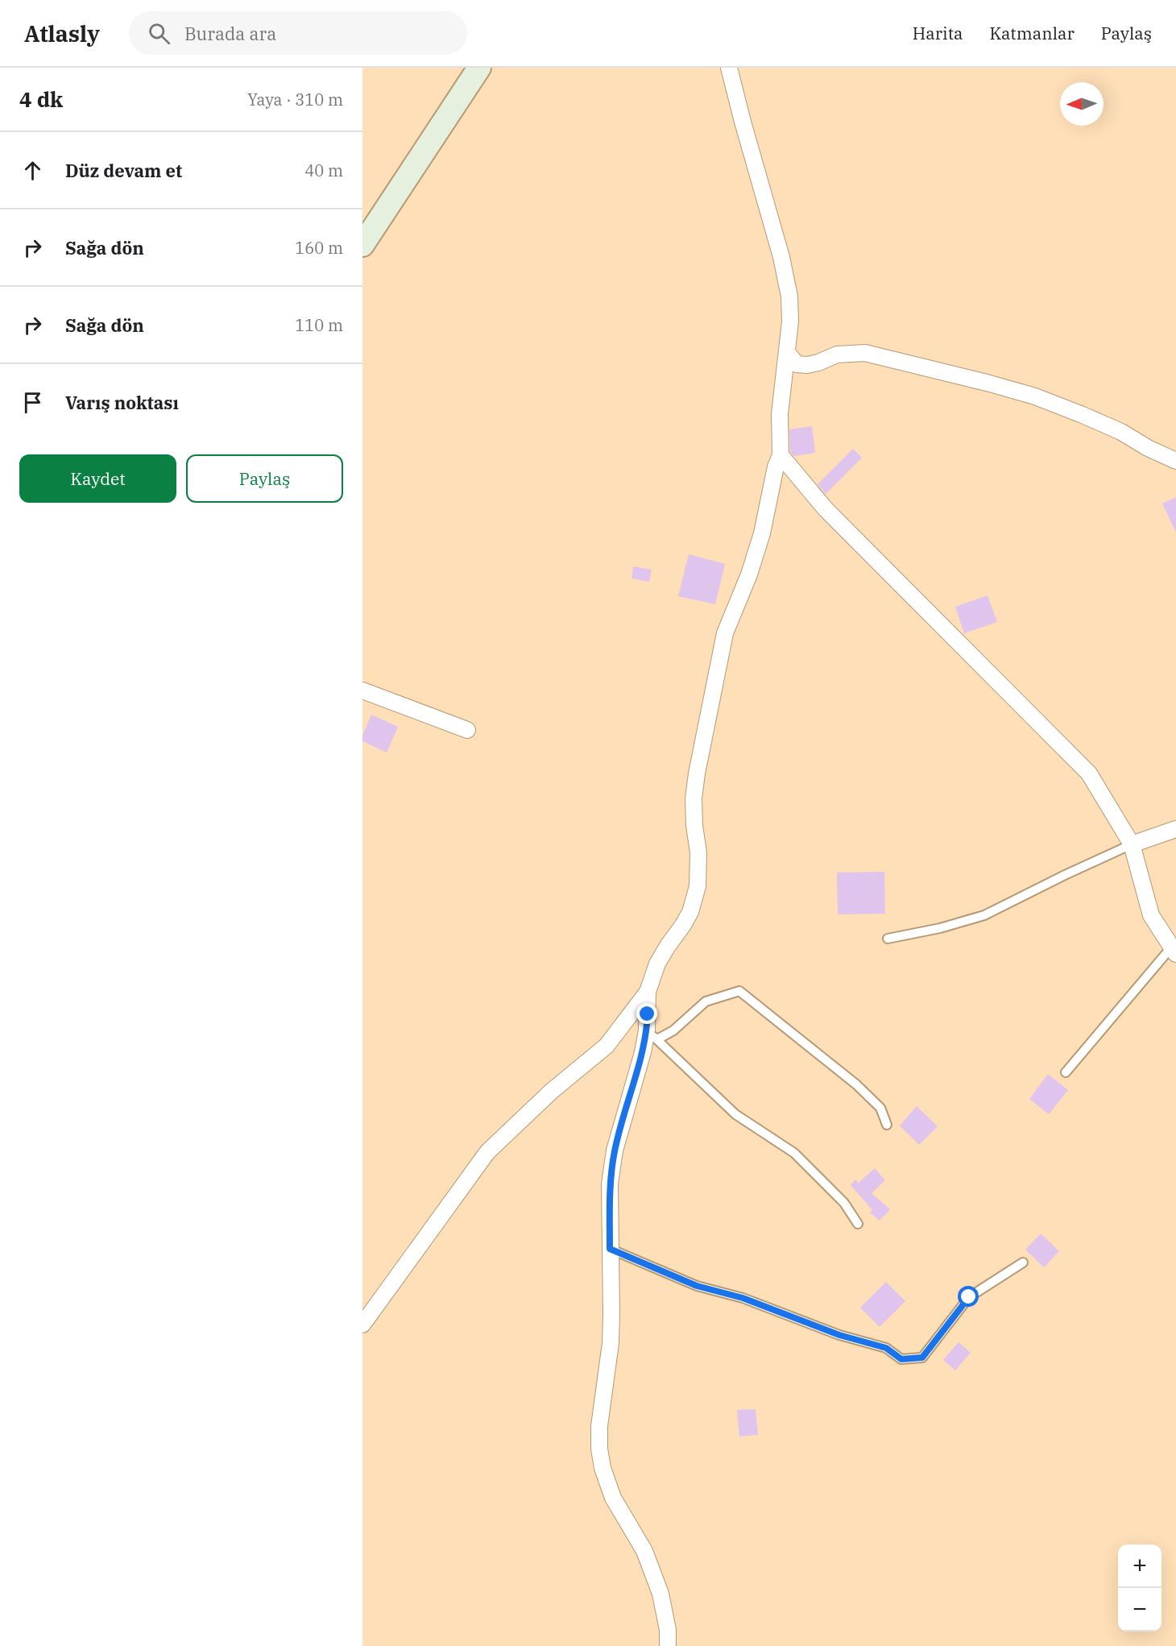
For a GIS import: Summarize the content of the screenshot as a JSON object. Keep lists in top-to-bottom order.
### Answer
{
  "north": "left",
  "page": {
    "header": "Atlasly",
    "search": "Burada ara",
    "nav": ["Harita", "Katmanlar", "Paylaş"],
    "heading": ["4 dk", "Yaya · 310 m"],
    "list": [
      ["Düz devam et", "40 m"],
      ["Sağa dön", "160 m"],
      ["Sağa dön", "110 m"],
      "Varış noktası"
    ],
    "buttons": ["Kaydet", "Paylaş"],
    "map_buttons": ["+", "−"]
  }
}
